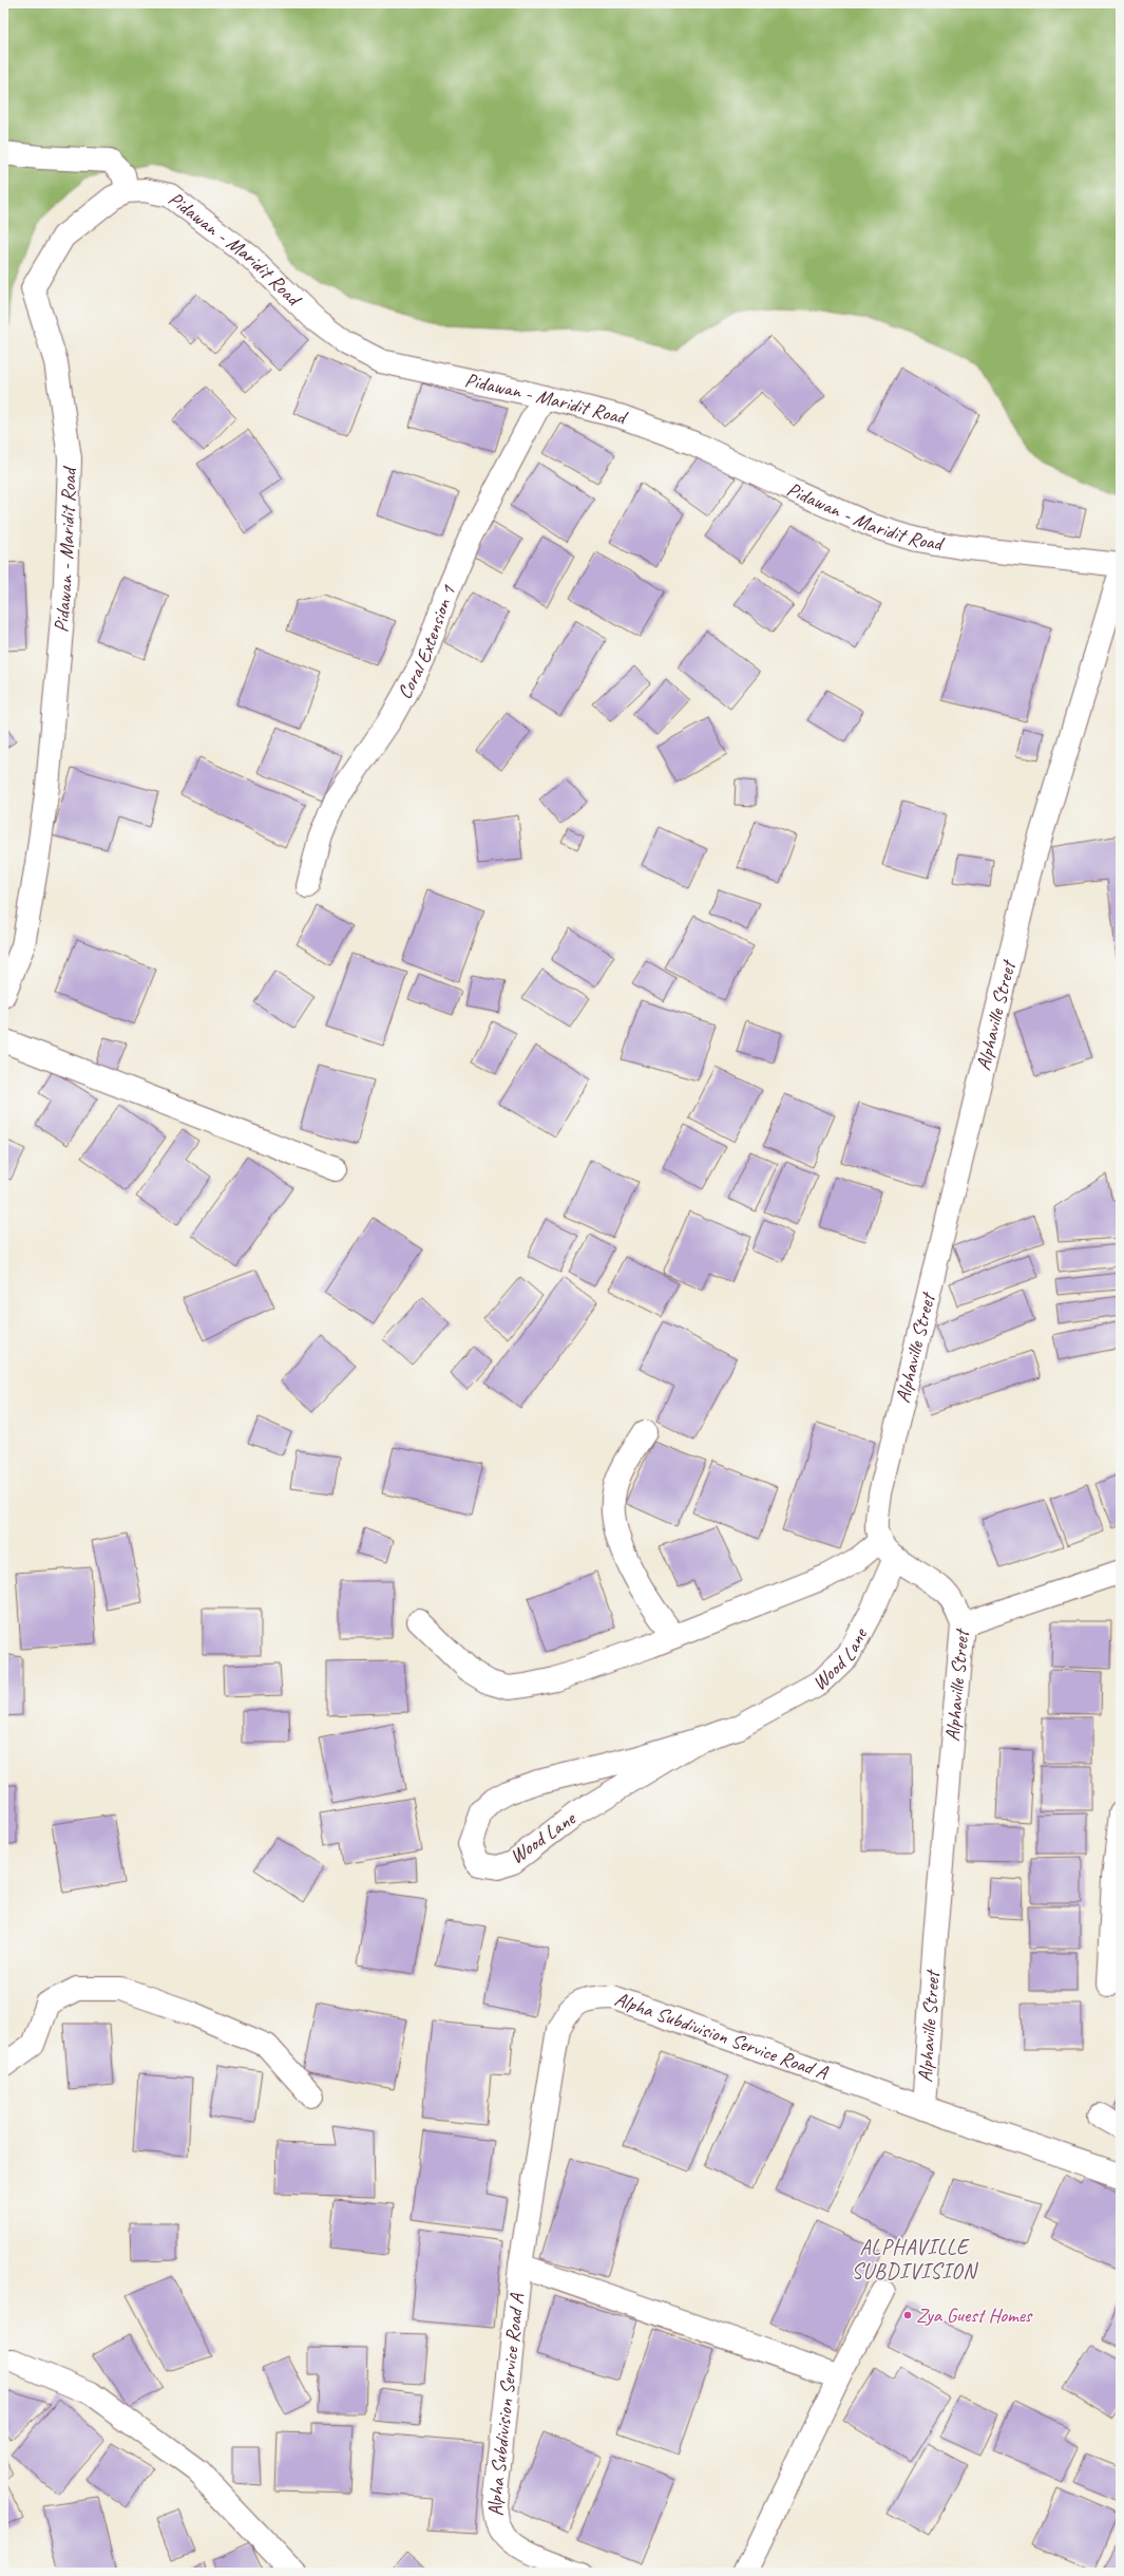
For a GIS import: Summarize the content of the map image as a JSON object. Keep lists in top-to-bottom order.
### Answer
{
  "streets": {
    "street": [
      "Pidawan - Maridit Road",
      "Coral Extension 1",
      "Alphaville Street",
      "Wood Lane",
      "Alpha Subdivision Service Road A"
    ]
  },
  "crossings": [
    ["Pidawan - Maridit Road", "Coral Extension 1"],
    ["Alphaville Street", "Wood Lane"],
    ["Alphaville Street", "Alpha Subdivision Service Road A"]
  ],
  "districts": ["ALPHAVILLE SUBDIVISION"],
  "places": ["Zya Guest Homes"]
}
